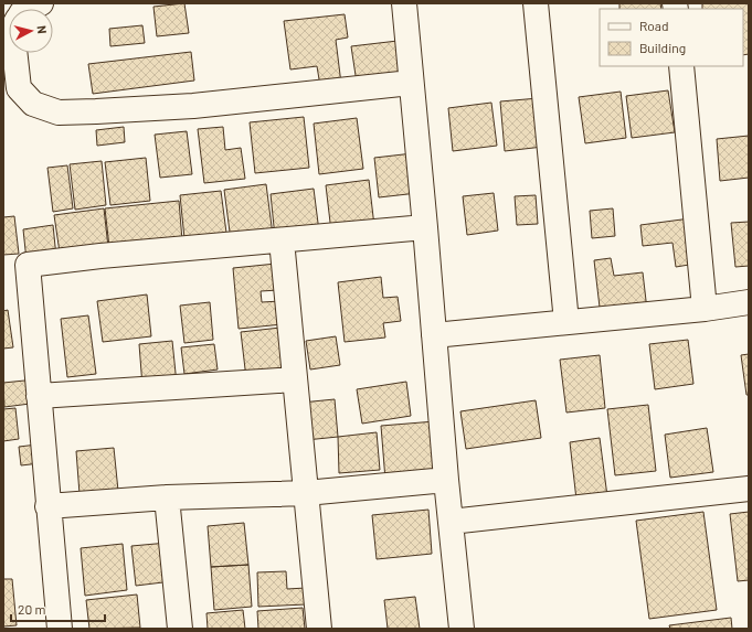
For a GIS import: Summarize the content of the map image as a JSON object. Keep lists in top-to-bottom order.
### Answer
{
  "legend": ["Road", "Building"],
  "scale_bar": "20 m",
  "north": "right"
}
